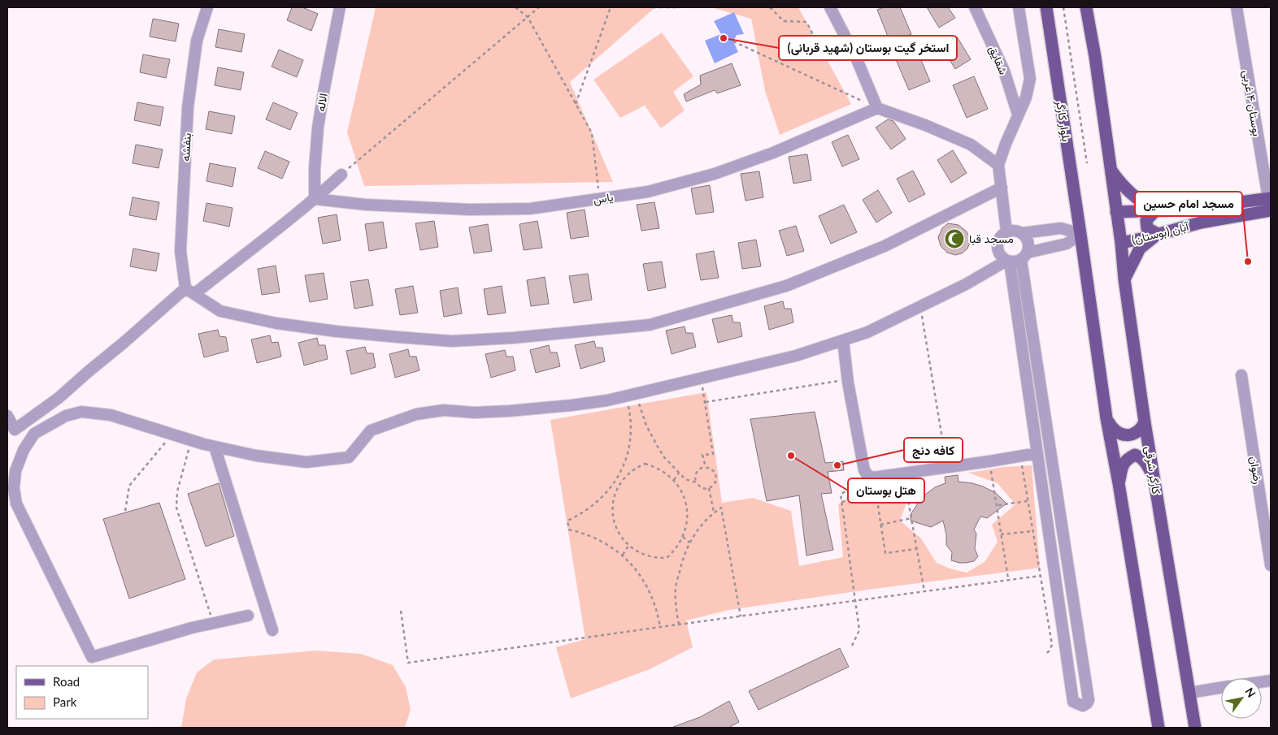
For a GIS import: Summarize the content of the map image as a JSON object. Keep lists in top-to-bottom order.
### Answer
{
  "streets": {
    "main road": ["بلوار کارگر", "آبان (بوستان)", "کارگر شرقی"],
    "street": [
      "شقایق",
      "الاله",
      "بوستان ۴ غربی",
      "بنفشه",
      "یاس",
      "رضوان"
    ]
  },
  "crossings": [
    ["الاله", "یاس"],
    ["بوستان ۴ غربی", "آبان (بوستان)"],
    ["آبان (بوستان)", "کارگر شرقی"]
  ],
  "places": {
    "other": [
      "استخر گیت بوستان (شهید قربانی)",
      "مسجد امام حسین",
      "هتل بوستان",
      "کافه دنج"
    ],
    "mosque": ["مسجد قبا"]
  },
  "legend": ["Road", "Park"],
  "north": "top right"
}
